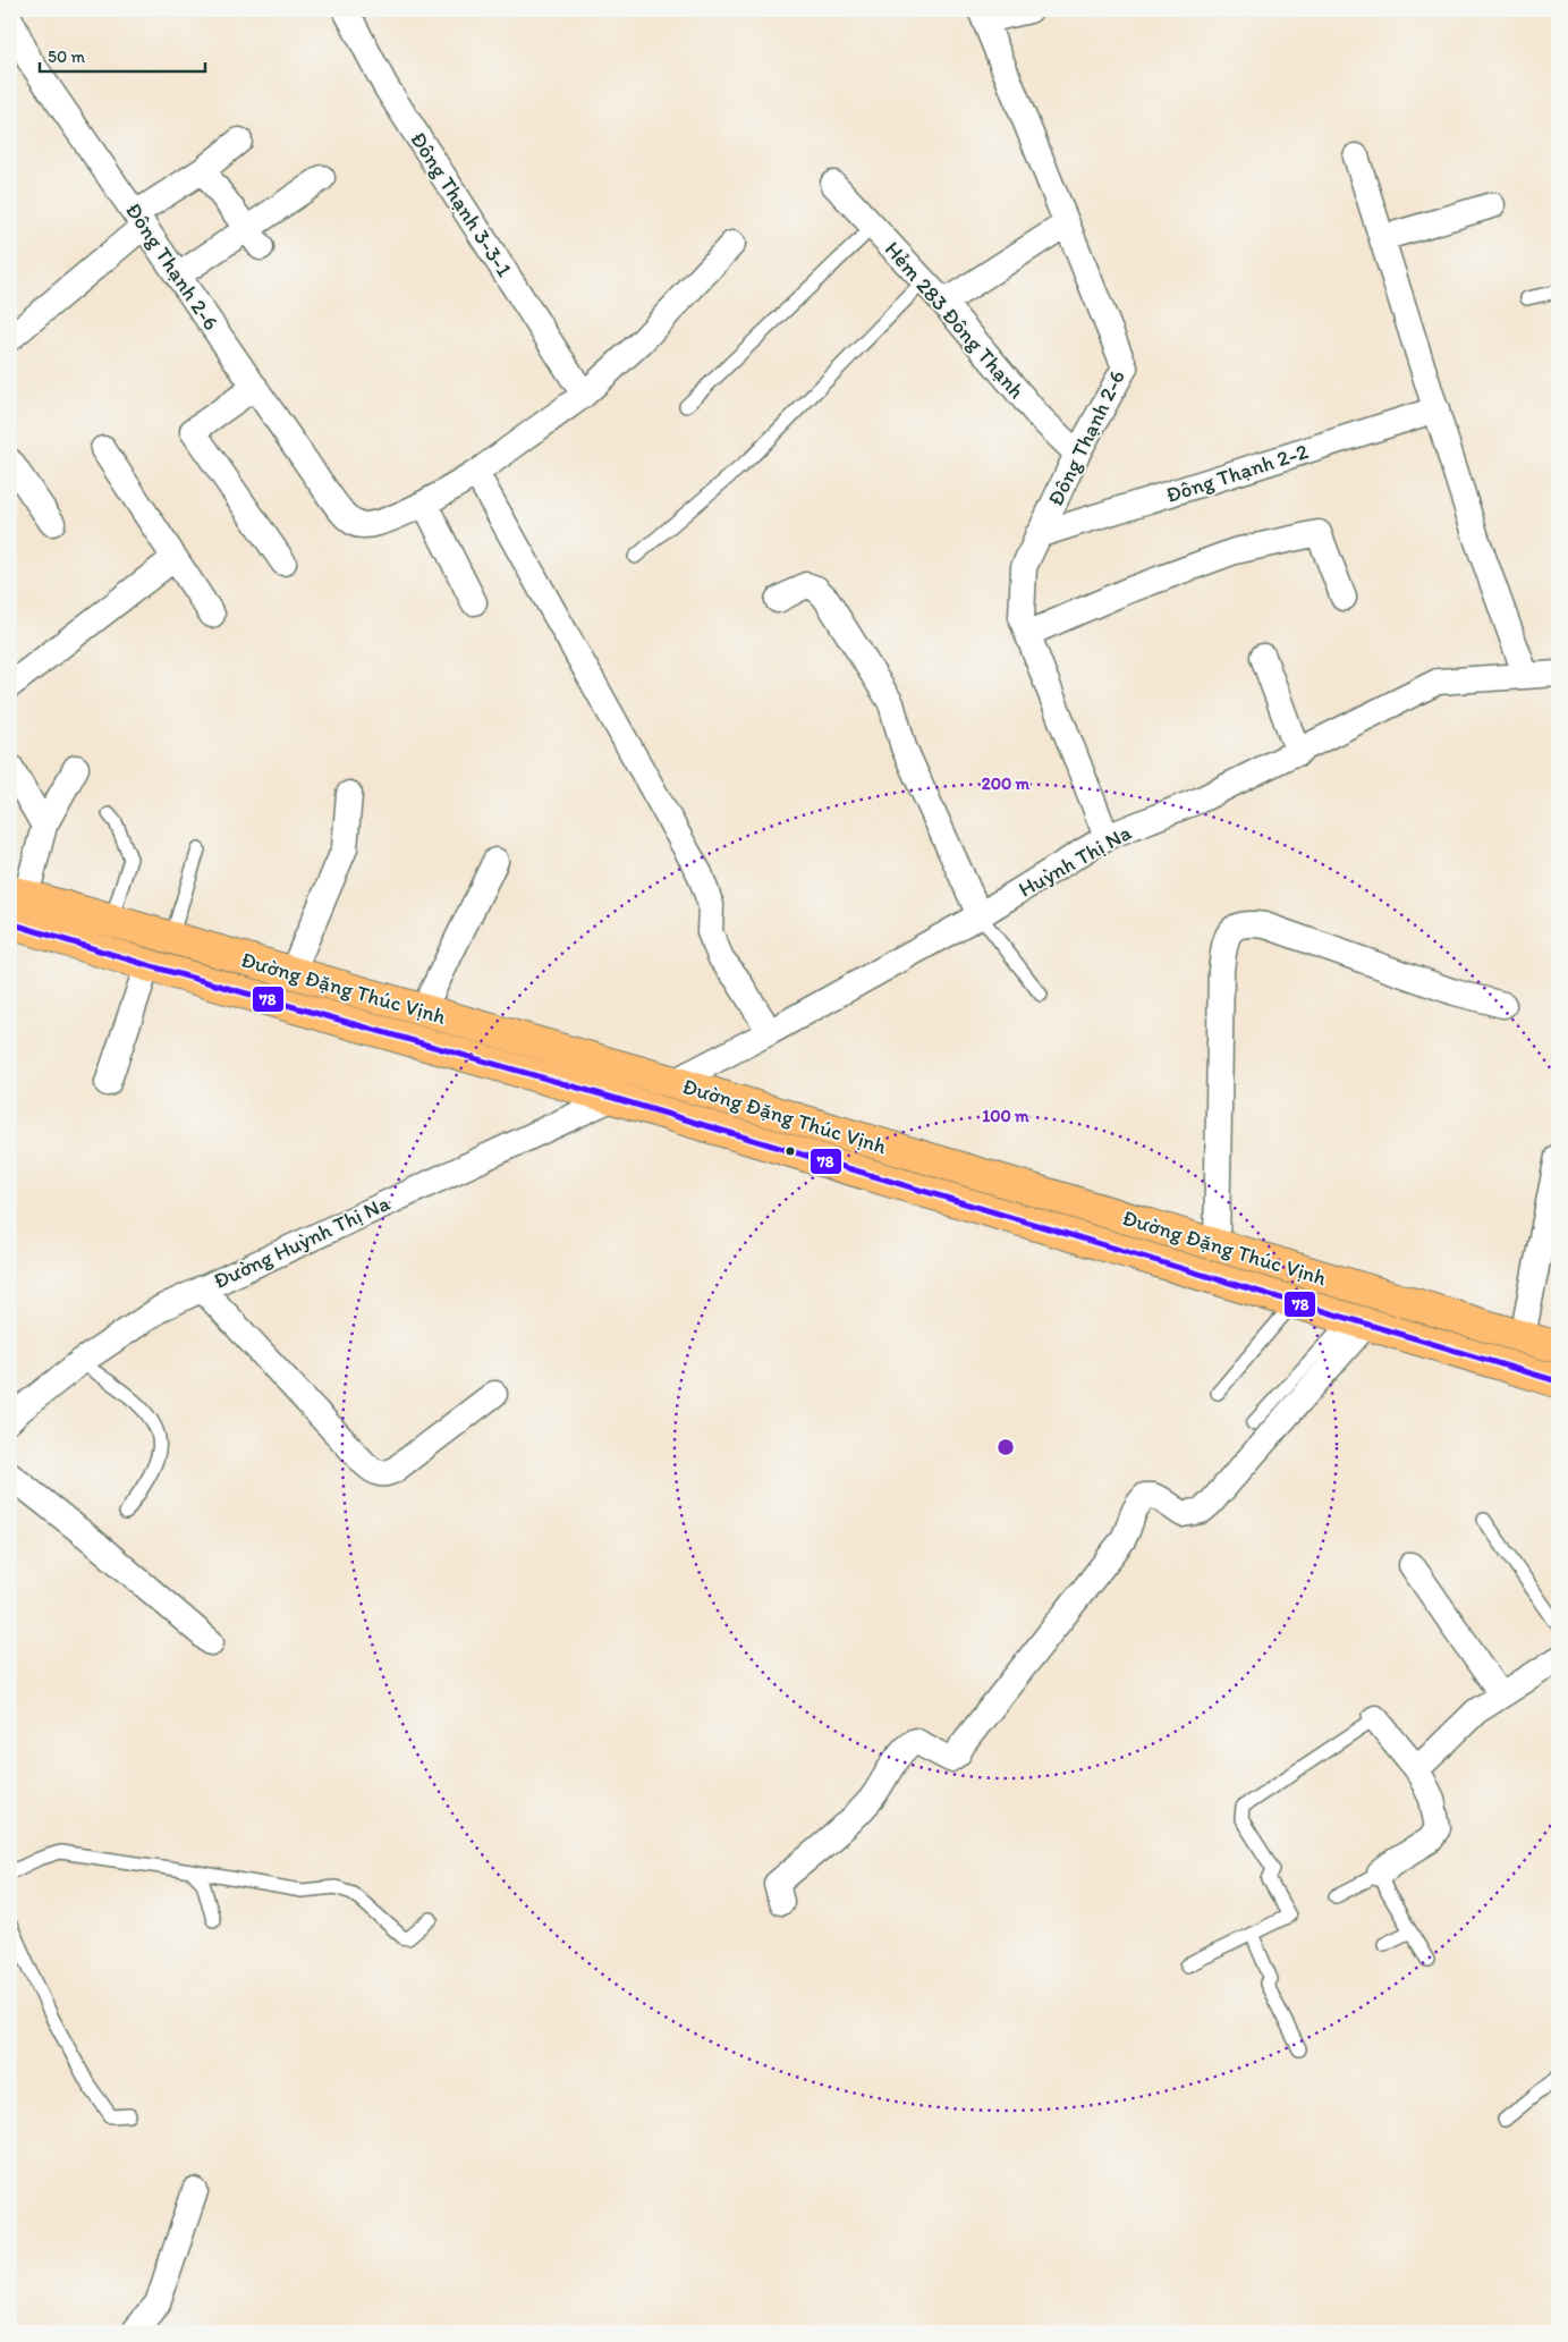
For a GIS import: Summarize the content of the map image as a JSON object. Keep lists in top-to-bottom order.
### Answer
{
  "streets": {
    "main road": ["Đường Đặng Thúc Vịnh"],
    "street": [
      "Đông Thạnh 3-3-1",
      "Đông Thạnh 2-6",
      "Hẻm 283 Đông Thạnh",
      "Đông Thạnh 2-2",
      "Huỳnh Thị Na",
      "Đường Huỳnh Thị Na"
    ]
  },
  "crossings": [
    ["Đông Thạnh 2-6", "Hẻm 283 Đông Thạnh"],
    ["Đông Thạnh 2-6", "Đông Thạnh 2-2"],
    ["Đông Thạnh 2-6", "Huỳnh Thị Na"],
    ["Huỳnh Thị Na", "Đường Đặng Thúc Vịnh"],
    ["Đường Đặng Thúc Vịnh", "Đường Huỳnh Thị Na"]
  ],
  "lines": ["transit line 78"],
  "scale_bar": "50 m",
  "rings": ["200 m", "100 m"]
}
